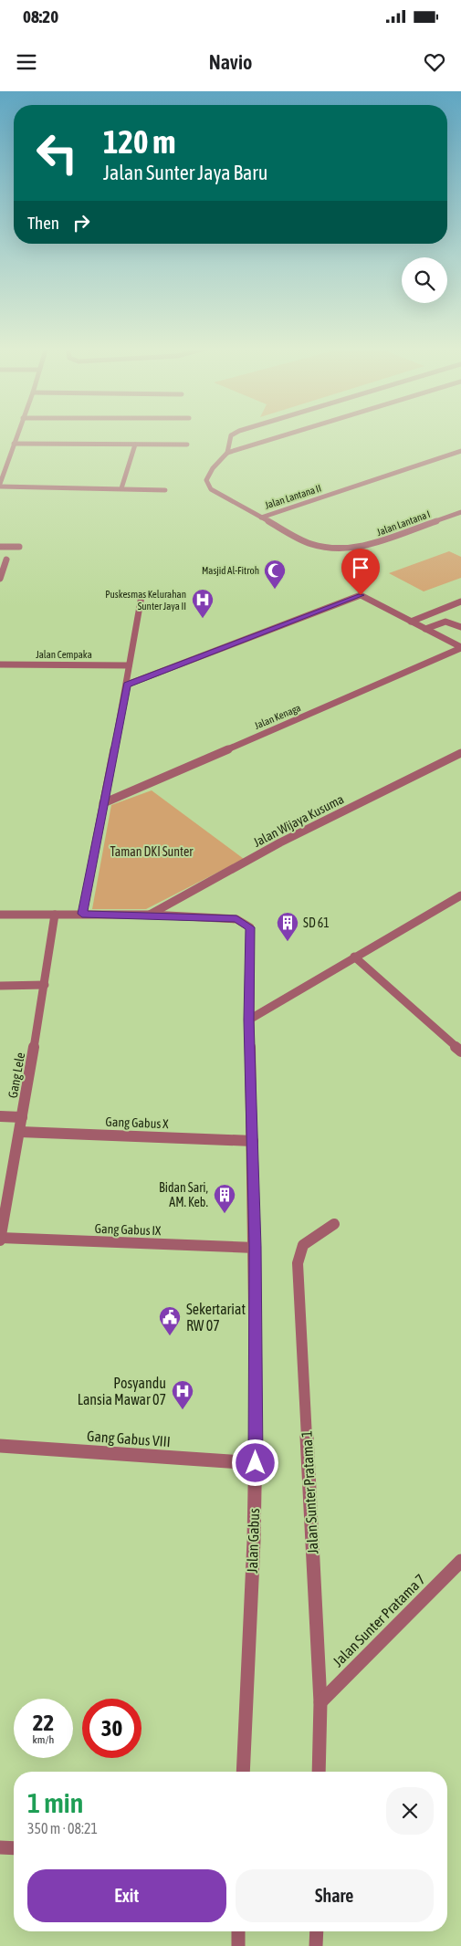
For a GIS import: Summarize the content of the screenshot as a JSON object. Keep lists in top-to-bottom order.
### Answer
{
  "streets": {
    "street": [
      "Jalan Lantana II",
      "Jalan Lantana I",
      "Jalan Cempaka",
      "Jalan Kenaga",
      "Jalan Wijaya Kusuma",
      "Gang Lele",
      "Gang Gabus X",
      "Gang Gabus IX",
      "Gang Gabus VIII",
      "Jalan Sunter Pratama 1",
      "Jalan Gabus",
      "Jalan Sunter Pratama 7"
    ]
  },
  "crossings": [
    ["Jalan Lantana II", "Jalan Lantana I"],
    ["Jalan Wijaya Kusuma", "Jalan Gabus"],
    ["Gang Lele", "Gang Gabus X"],
    ["Gang Lele", "Gang Gabus IX"],
    ["Gang Gabus X", "Jalan Gabus"],
    ["Gang Gabus IX", "Jalan Gabus"],
    ["Gang Gabus VIII", "Jalan Gabus"],
    ["Jalan Sunter Pratama 1", "Jalan Sunter Pratama 7"]
  ],
  "parks": ["Taman DKI Sunter"],
  "places": {
    "mosque": ["Masjid Al-Fitroh"],
    "hospital": ["Puskesmas Kelurahan Sunter Jaya II", "Posyandu Lansia Mawar 07"],
    "building": ["SD 61", "Bidan Sari, AM. Keb."],
    "public building": ["Sekertariat RW 07"]
  },
  "page": {
    "status": "08:20",
    "header": "Navio",
    "turn": ["120 m", "Jalan Sunter Jaya Baru"],
    "then": "Then",
    "speed": "22 km/h",
    "limit": "30",
    "heading": ["1 min", "350 m · 08:21"],
    "buttons": ["Exit", "Share"]
  }
}
